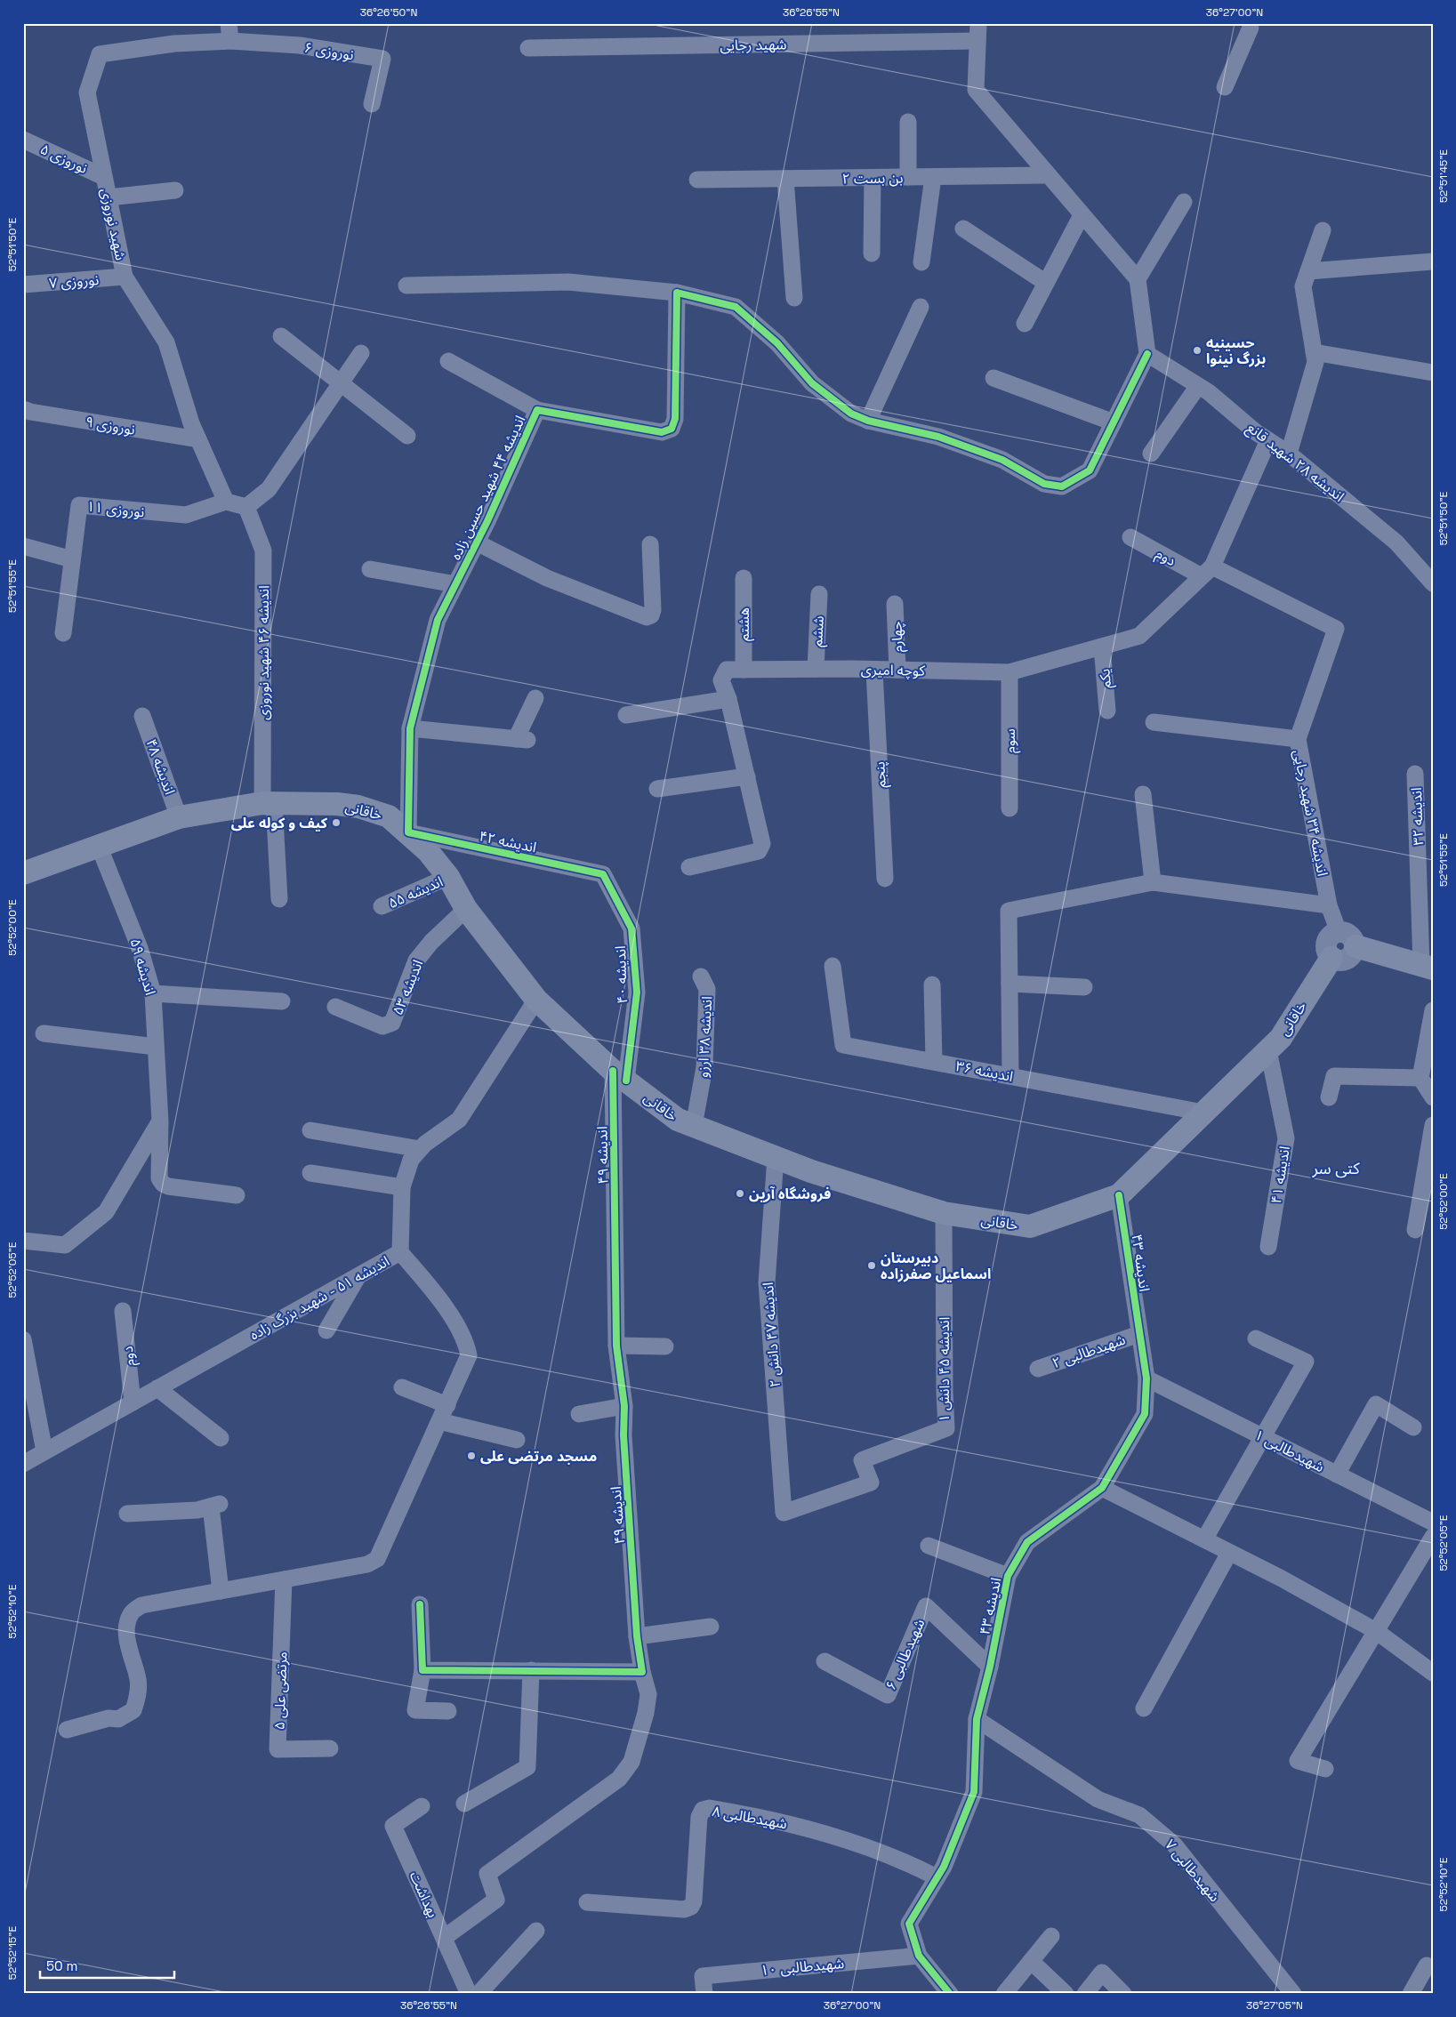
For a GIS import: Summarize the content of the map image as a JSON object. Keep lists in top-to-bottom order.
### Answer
{
  "streets": {
    "main road": ["خاقانی"],
    "street": [
      "شهید رجایی",
      "نوروزی ۶",
      "نوروزی ۵",
      "بن بست ۲",
      "شهید نوروزی",
      "نوروزی ۷",
      "نوروزی ۹",
      "اندیشه ۲۸ شهید قانع",
      "اندیشه ۴۴ شهید حسین زاده",
      "نوروزی ۱۱",
      "دوم",
      "هشتم",
      "ششم",
      "چهارم",
      "اندیشه ۴۶ شهید نوروزی",
      "کوچه امیری",
      "یکم",
      "سوم",
      "اندیشه ۴۸",
      "پنجم",
      "اندیشه ۳۴ شهید رجایی",
      "اندیشه ۳۲",
      "اندیشه ۴۲",
      "اندیشه ۵۵",
      "اندیشه ۵۹",
      "اندیشه ۴۰",
      "اندیشه ۵۳",
      "اندیشه ۳۸ ارزو",
      "اندیشه ۳۶",
      "اندیشه ۴۹",
      "اندیشه ۴۱",
      "اندیشه ۴۳",
      "اندیشه ۵۱ - شهید بزرگ زاده",
      "اندیشه ۴۷ دانش ۲",
      "شهیدطالبی ۲",
      "اندیشه ۴۵ دانش ۱",
      "شهیدطالبی ۱",
      "شهیدطالبی ۶",
      "مرتضی علی ۵",
      "شهیدطالبی ۸",
      "شهیدطالبی ۷",
      "بهداشت",
      "شهیدطالبی ۱۰"
    ]
  },
  "crossings": [
    ["نوروزی ۶", "شهید نوروزی"],
    ["نوروزی ۵", "شهید نوروزی"],
    ["شهید نوروزی", "نوروزی ۷"],
    ["شهید نوروزی", "نوروزی ۹"],
    ["شهید نوروزی", "نوروزی ۱۱"],
    ["اندیشه ۴۴ شهید حسین زاده", "خاقانی"],
    ["اندیشه ۴۴ شهید حسین زاده", "اندیشه ۴۲"],
    ["دوم", "کوچه امیری"],
    ["دوم", "اندیشه ۳۴ شهید رجایی"],
    ["دوم", "اندیشه ۵۱ - شهید بزرگ زاده"],
    ["هشتم", "کوچه امیری"],
    ["ششم", "کوچه امیری"],
    ["چهارم", "کوچه امیری"],
    ["اندیشه ۴۶ شهید نوروزی", "خاقانی"],
    ["کوچه امیری", "یکم"],
    ["کوچه امیری", "سوم"],
    ["کوچه امیری", "پنجم"],
    ["کوچه امیری", "اندیشه ۳۴ شهید رجایی"],
    ["اندیشه ۴۸", "خاقانی"],
    ["خاقانی", "اندیشه ۴۲"],
    ["خاقانی", "اندیشه ۵۵"],
    ["خاقانی", "اندیشه ۵۹"],
    ["خاقانی", "اندیشه ۴۰"],
    ["خاقانی", "اندیشه ۵۳"],
    ["خاقانی", "اندیشه ۳۸ ارزو"],
    ["خاقانی", "اندیشه ۳۶"],
    ["خاقانی", "اندیشه ۴۹"],
    ["خاقانی", "اندیشه ۴۱"],
    ["خاقانی", "اندیشه ۴۳"],
    ["خاقانی", "اندیشه ۵۱ - شهید بزرگ زاده"],
    ["خاقانی", "اندیشه ۴۷ دانش ۲"],
    ["خاقانی", "اندیشه ۴۵ دانش ۱"],
    ["اندیشه ۴۲", "اندیشه ۴۰"],
    ["اندیشه ۴۰", "اندیشه ۴۹"],
    ["اندیشه ۴۹", "بهداشت"],
    ["اندیشه ۴۳", "شهیدطالبی ۲"],
    ["اندیشه ۴۳", "شهیدطالبی ۱"],
    ["اندیشه ۴۳", "شهیدطالبی ۶"],
    ["اندیشه ۴۳", "شهیدطالبی ۸"],
    ["اندیشه ۴۳", "شهیدطالبی ۷"],
    ["اندیشه ۴۳", "شهیدطالبی ۱۰"],
    ["اندیشه ۴۷ دانش ۲", "اندیشه ۴۵ دانش ۱"]
  ],
  "districts": ["کتی سر"],
  "places": [
    "حسینیه بزرگ نینوا",
    "کیف و کوله علی",
    "فروشگاه آرین",
    "دبیرستان اسماعیل صفرزاده",
    "مسجد مرتضی علی"
  ],
  "scale_bar": "50 m",
  "coordinates": [
    "36°26'50\"N",
    "36°26'55\"N",
    "36°27'00\"N",
    "52°51'45\"E",
    "52°51'50\"E",
    "52°51'55\"E",
    "52°52'00\"E",
    "52°52'05\"E",
    "52°52'10\"E",
    "52°52'15\"E",
    "36°27'05\"N"
  ]
}
